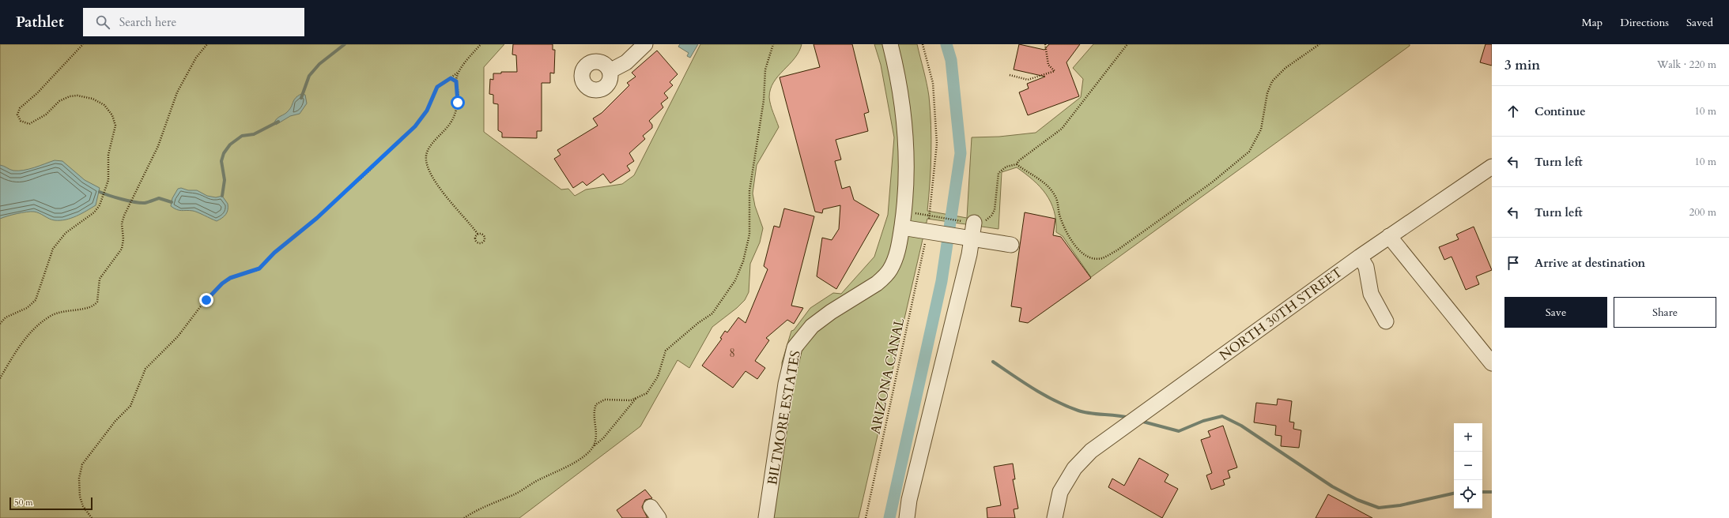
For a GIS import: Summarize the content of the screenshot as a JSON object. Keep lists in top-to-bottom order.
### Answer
{
  "streets": {
    "street": ["NORTH 30TH STREET", "BILTMORE ESTATES"],
    "path": ["ARIZONA CANAL"]
  },
  "house_numbers": ["8"],
  "scale_bar": "50 m",
  "page": {
    "header": "Pathlet",
    "search": "Search here",
    "nav": ["Map", "Directions", "Saved"],
    "heading": ["3 min", "Walk · 220 m"],
    "list": [
      ["Continue", "10 m"],
      ["Turn left", "10 m"],
      ["Turn left", "200 m"],
      "Arrive at destination"
    ],
    "buttons": ["Save", "Share"],
    "map_buttons": ["+", "−"],
    "scale": "50 m"
  }
}
